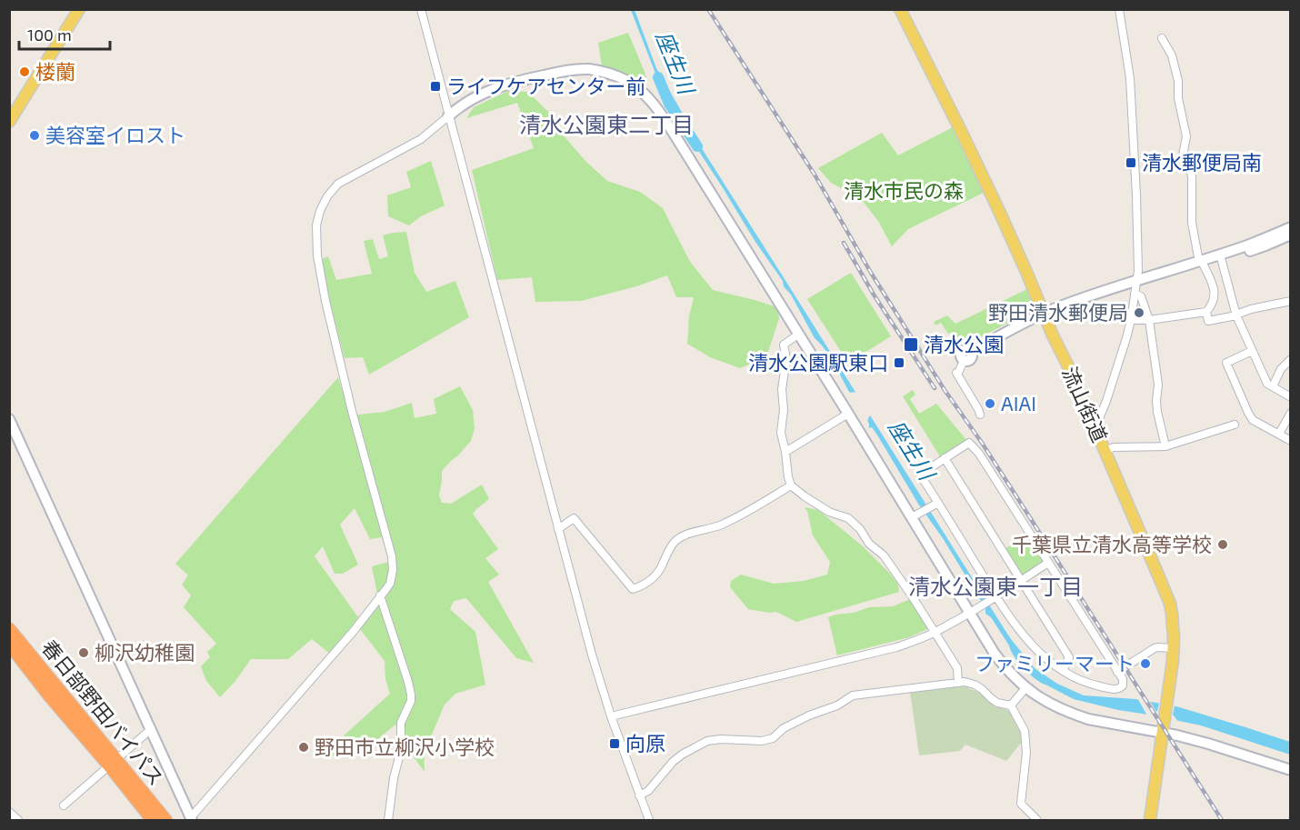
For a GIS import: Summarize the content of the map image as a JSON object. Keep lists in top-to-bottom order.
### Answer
{
  "streets": {
    "highway": ["春日部野田バイパス"],
    "main road": ["流山街道"]
  },
  "districts": ["清水公園東二丁目", "清水公園東一丁目"],
  "water": ["座生川"],
  "parks": ["清水市民の森"],
  "places": {
    "other": [
      "楼蘭",
      "美容室イロスト",
      "野田清水郵便局",
      "AIAI",
      "千葉県立清水高等学校",
      "柳沢幼稚園",
      "ファミリーマート",
      "野田市立柳沢小学校"
    ],
    "transit": [
      "ライフケアセンター前",
      "清水郵便局南",
      "清水公園",
      "清水公園駅東口",
      "向原"
    ]
  },
  "scale_bar": "100 m"
}
